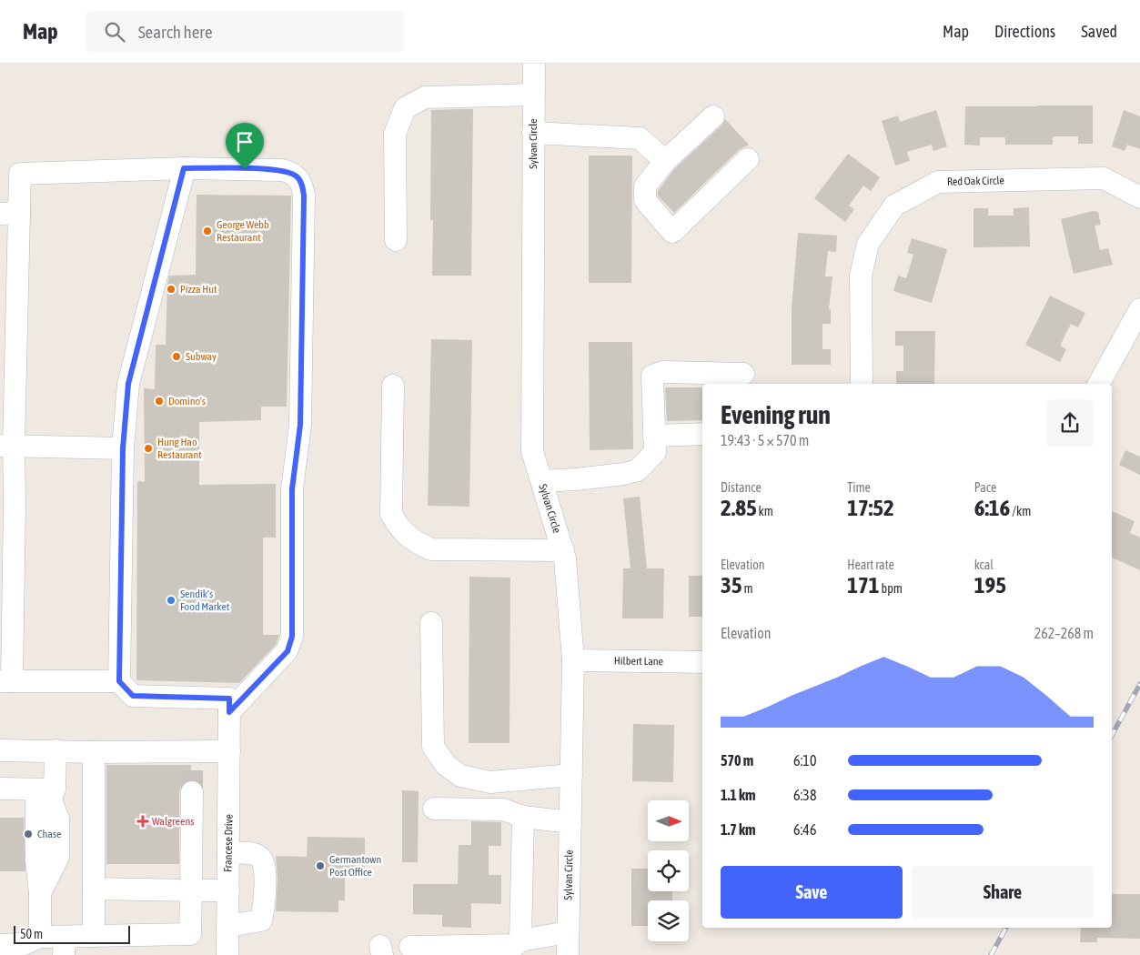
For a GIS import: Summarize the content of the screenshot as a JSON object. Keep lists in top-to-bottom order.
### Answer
{
  "streets": {
    "street": [
      "Sylvan Circle",
      "Red Oak Circle",
      "Hilbert Lane",
      "Francese Drive"
    ]
  },
  "crossings": [
    ["Sylvan Circle", "Hilbert Lane"]
  ],
  "places": {
    "other": [
      "George Webb Restaurant",
      "Pizza Hut",
      "Subway",
      "Domino's",
      "Hung Hao Restaurant",
      "Sendik's Food Market",
      "Chase",
      "Germantown Post Office"
    ],
    "health": ["Walgreens"]
  },
  "scale_bar": "50 m",
  "north": "right",
  "page": {
    "header": "Map",
    "search": "Search here",
    "nav": ["Map", "Directions", "Saved"],
    "heading": ["Evening run", "19:43 · 5 × 570 m"],
    "stats": [
      ["Distance", "2.85 km"],
      ["Time", "17:52"],
      ["Pace", "6:16 /km"],
      ["Elevation", "35 m"],
      ["Heart rate", "171 bpm"],
      ["kcal", "195"]
    ],
    "chart": ["Elevation", "262–268 m"],
    "list": [
      {
        "name": "570 m",
        "note": "6:10"
      },
      {
        "name": "1.1 km",
        "note": "6:38"
      },
      {
        "name": "1.7 km",
        "note": "6:46"
      }
    ],
    "buttons": ["Save", "Share"],
    "scale": "50 m"
  }
}
